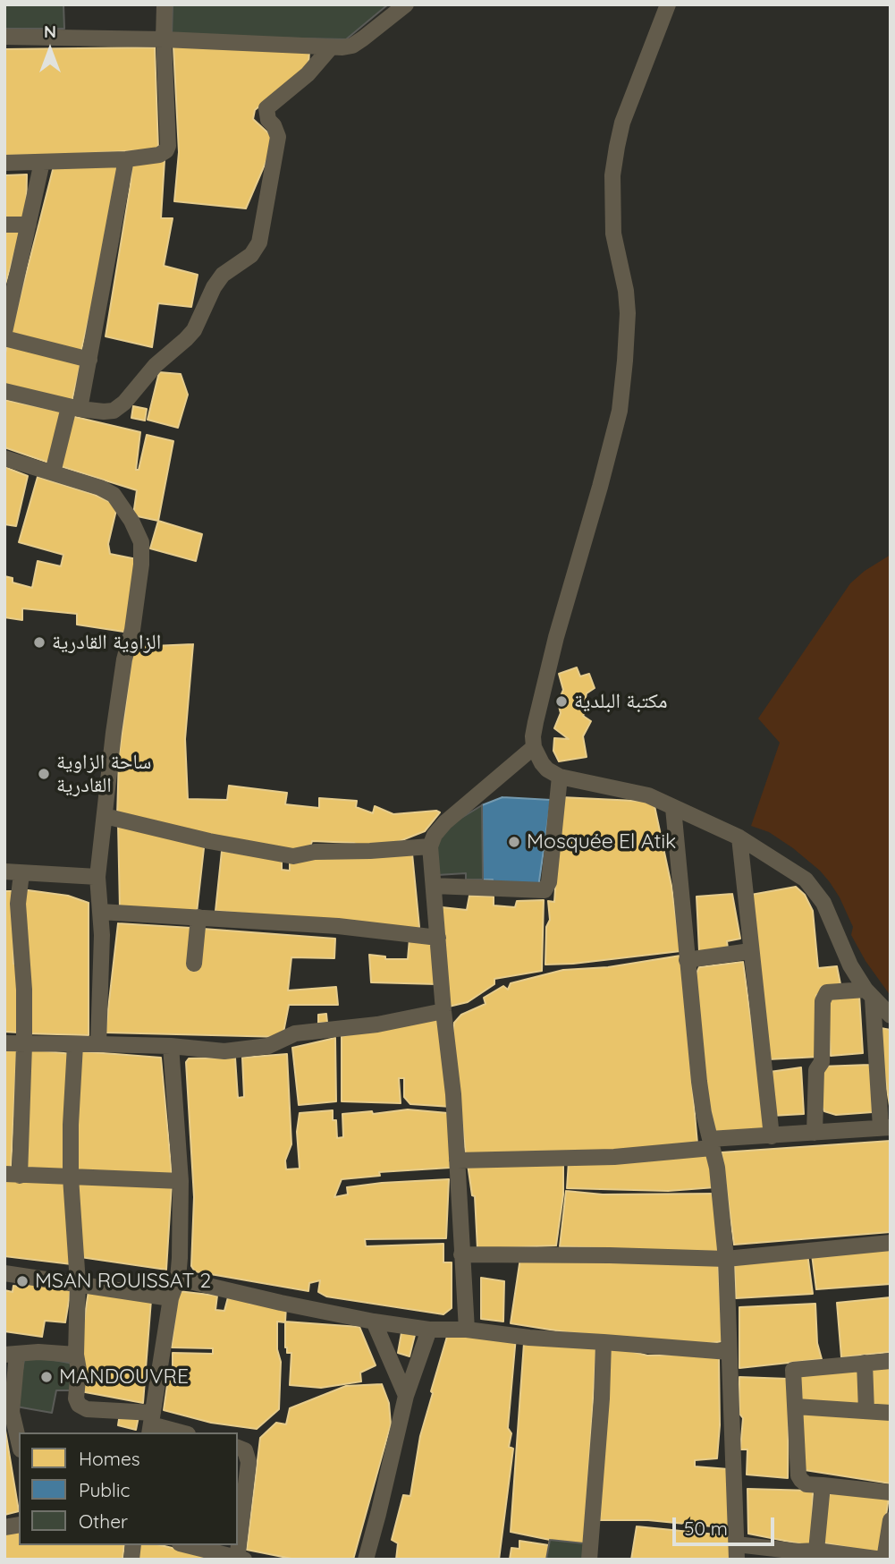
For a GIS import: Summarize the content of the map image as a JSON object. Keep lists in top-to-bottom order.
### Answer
{
  "places": [
    "الزاوية القادرية",
    "مكتبة البلدية",
    "ساحة الزاوية القادرية",
    "Mosquée El Atik",
    "MSAN ROUISSAT 2",
    "MANDOUVRE"
  ],
  "legend": ["Homes", "Public", "Other"],
  "scale_bar": "50 m",
  "north": "top"
}
